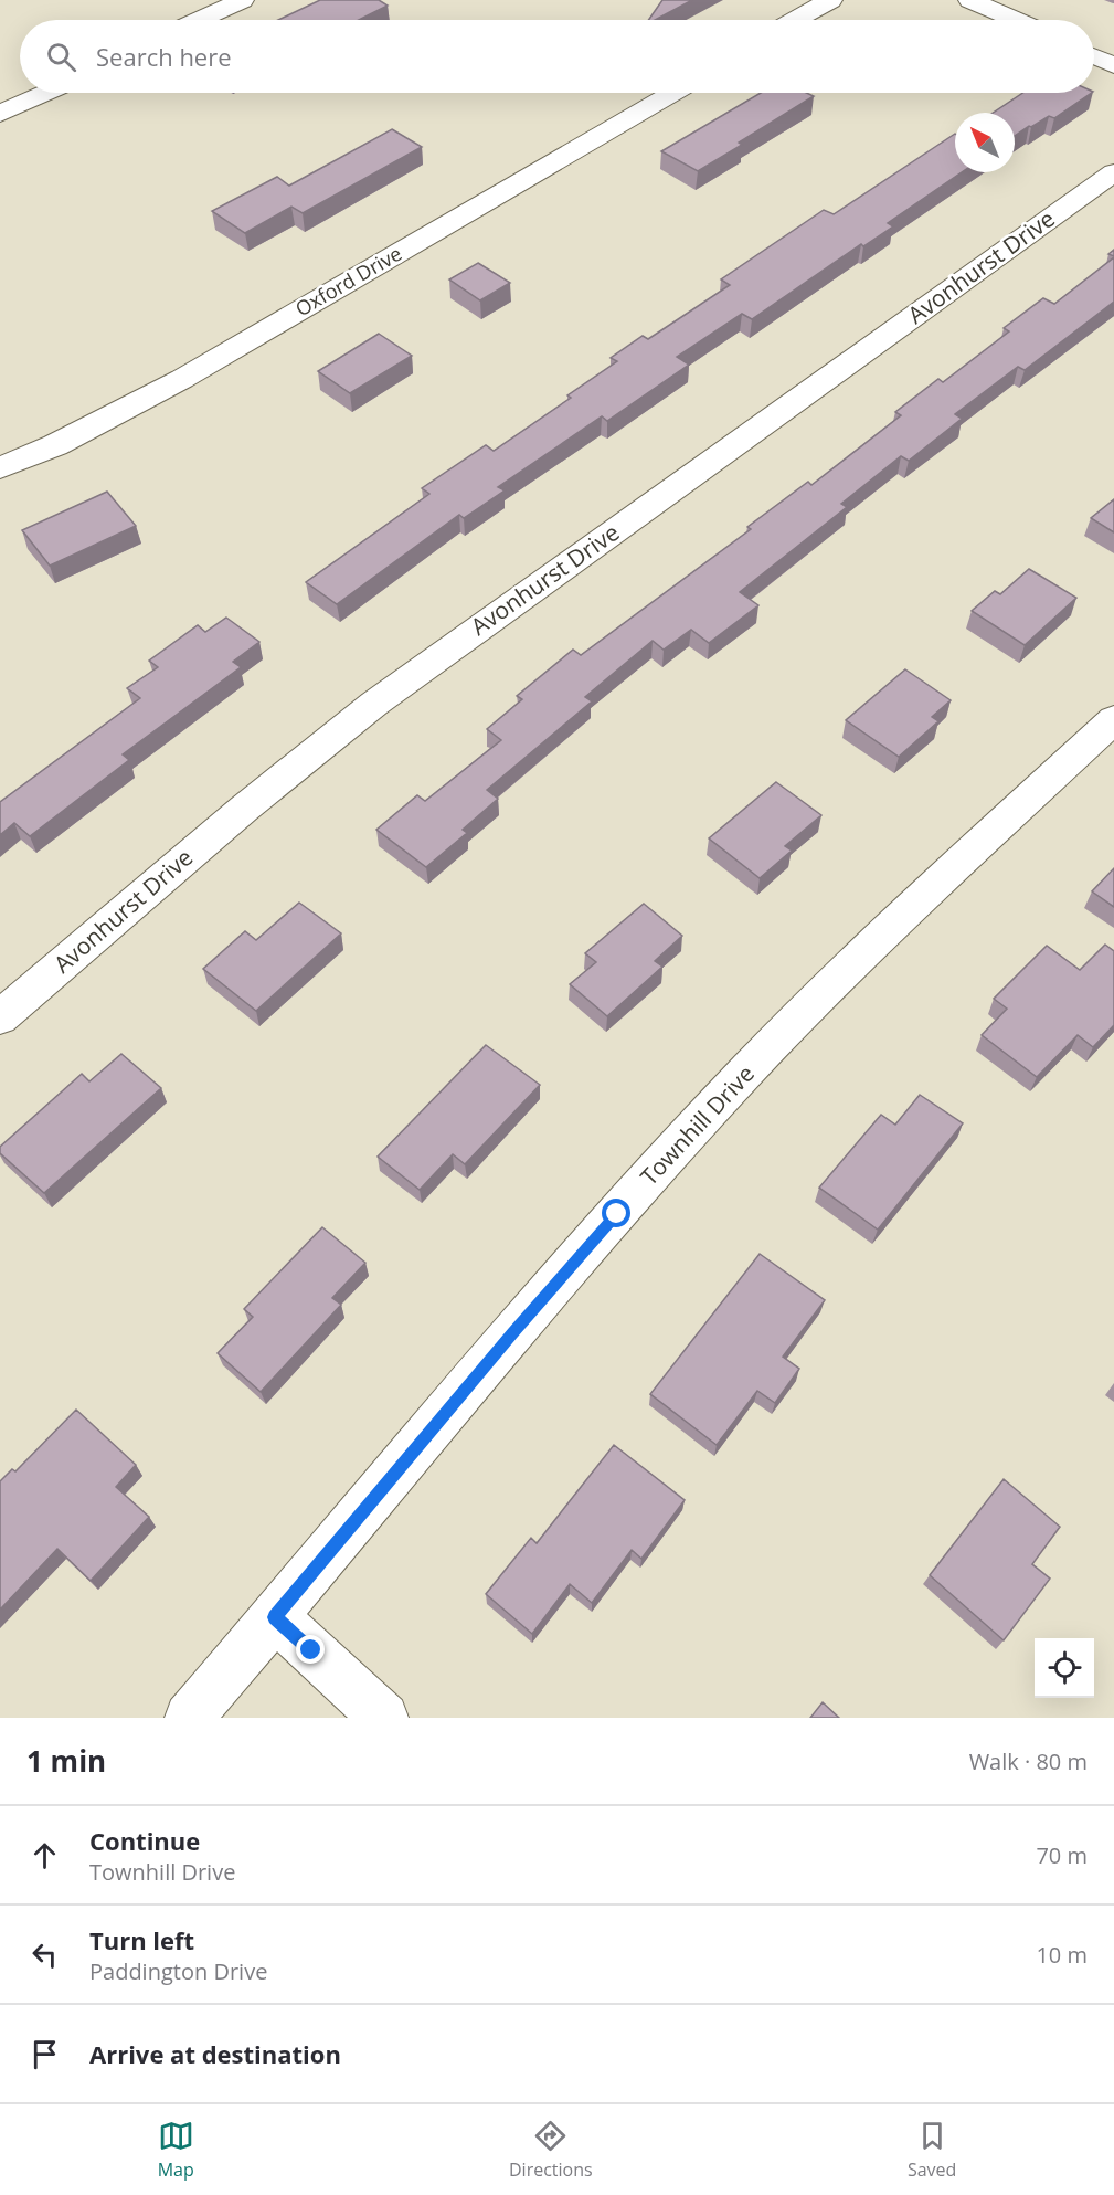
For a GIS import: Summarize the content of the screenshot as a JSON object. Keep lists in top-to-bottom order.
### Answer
{
  "streets": {
    "street": ["Avonhurst Drive", "Oxford Drive", "Townhill Drive"]
  },
  "north": "top left",
  "page": {
    "search": "Search here",
    "heading": ["1 min", "Walk · 80 m"],
    "list": [
      ["Continue", "Townhill Drive", "70 m"],
      ["Turn left", "Paddington Drive", "10 m"],
      "Arrive at destination"
    ],
    "nav": ["Map", "Directions", "Saved"]
  }
}
